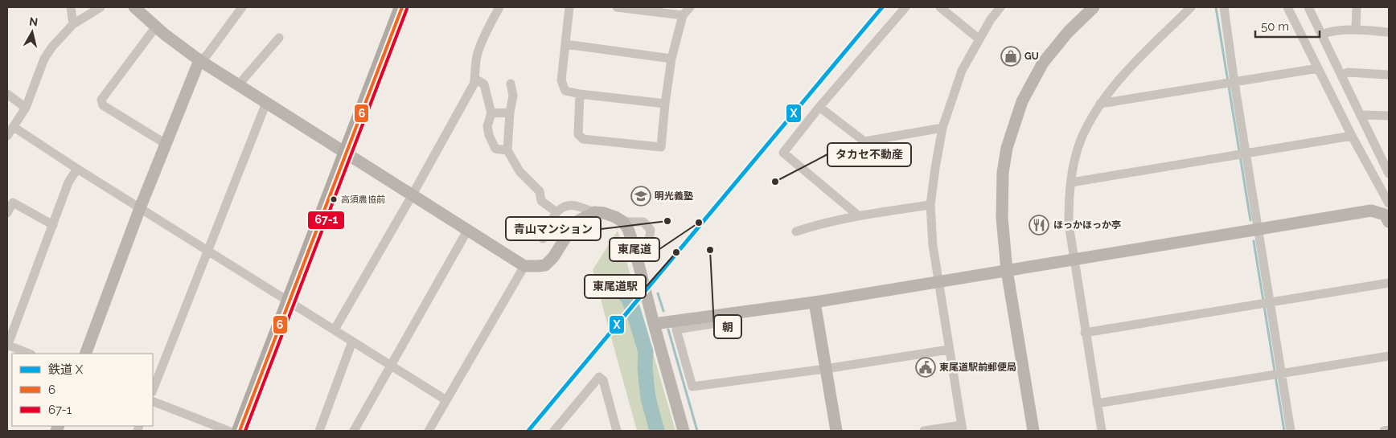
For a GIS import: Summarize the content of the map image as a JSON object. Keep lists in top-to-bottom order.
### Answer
{
  "places": {
    "shop": ["GU"],
    "other": [
      "タカセ不動産",
      "高須農協前",
      "青山マンション",
      "東尾道",
      "朝",
      "東尾道駅"
    ],
    "school or university": ["明光義塾"],
    "restaurant": ["ほっかほっか亭"],
    "public building": ["東尾道駅前郵便局"]
  },
  "lines": ["rail line X", "transit line 6", "transit line 67-1"],
  "legend": ["鉄道 X", "6", "67-1"],
  "scale_bar": "50 m",
  "north": "top"
}
